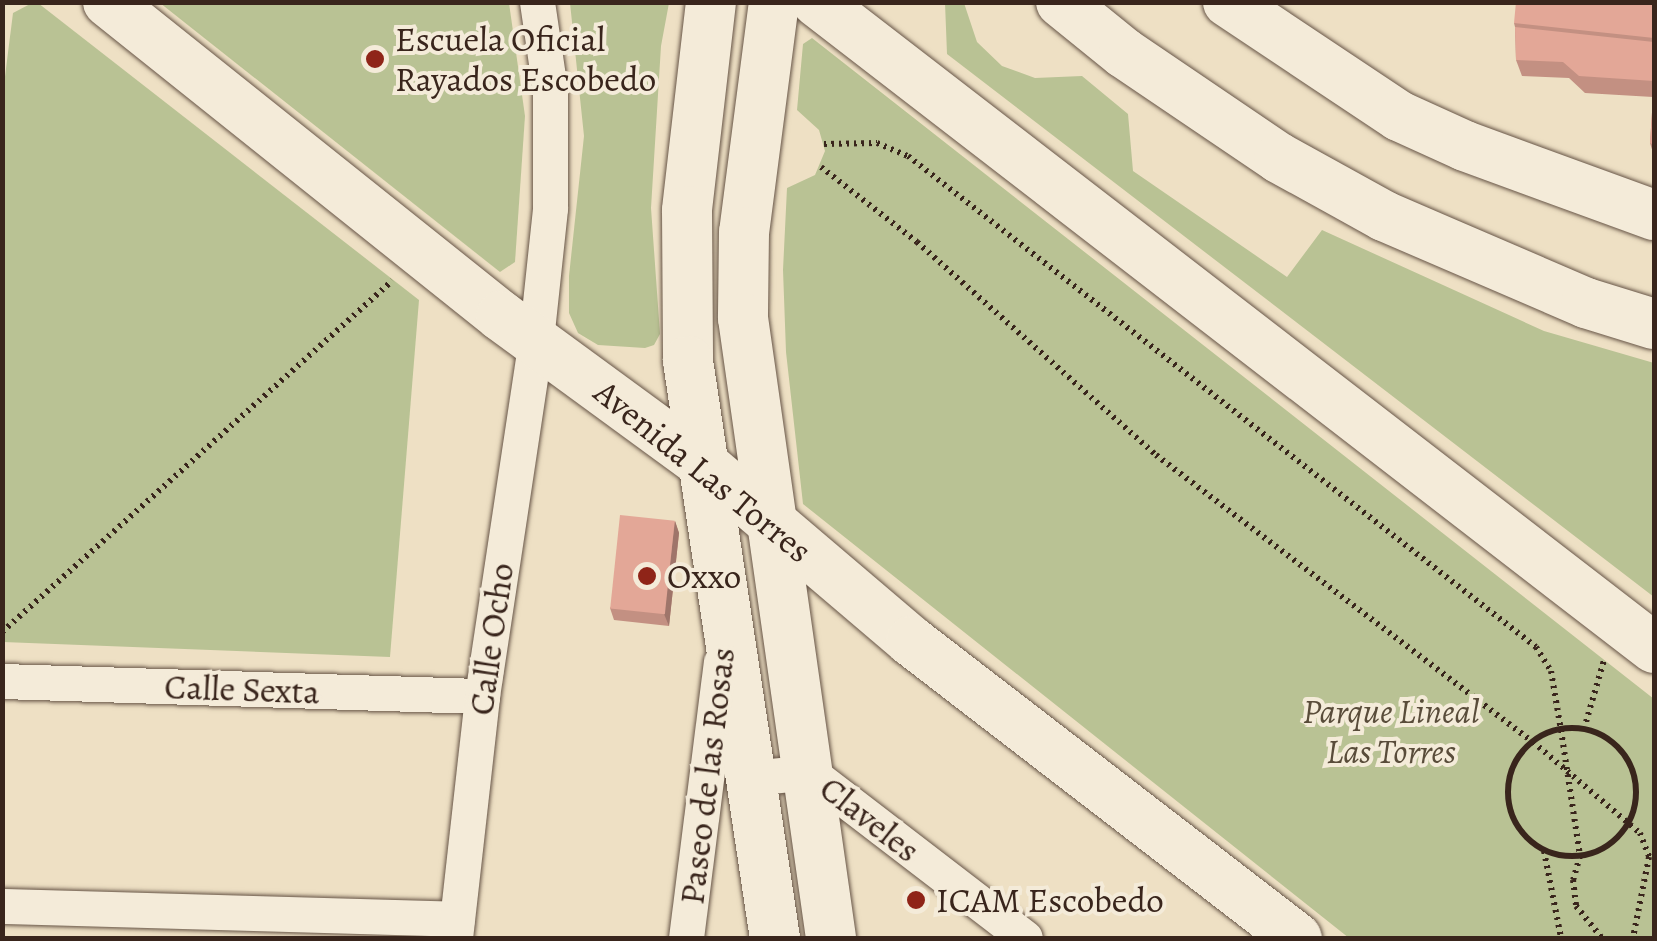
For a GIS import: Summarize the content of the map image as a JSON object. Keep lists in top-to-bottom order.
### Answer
{
  "streets": {
    "street": [
      "Avenida Las Torres",
      "Calle Ocho",
      "Calle Sexta",
      "Paseo de las Rosas",
      "Claveles"
    ]
  },
  "crossings": [
    ["Avenida Las Torres", "Calle Ocho"],
    ["Calle Ocho", "Calle Sexta"]
  ],
  "parks": ["Parque Lineal Las Torres"],
  "places": ["Escuela Oficial Rayados Escobedo", "Oxxo", "ICAM Escobedo"]
}
